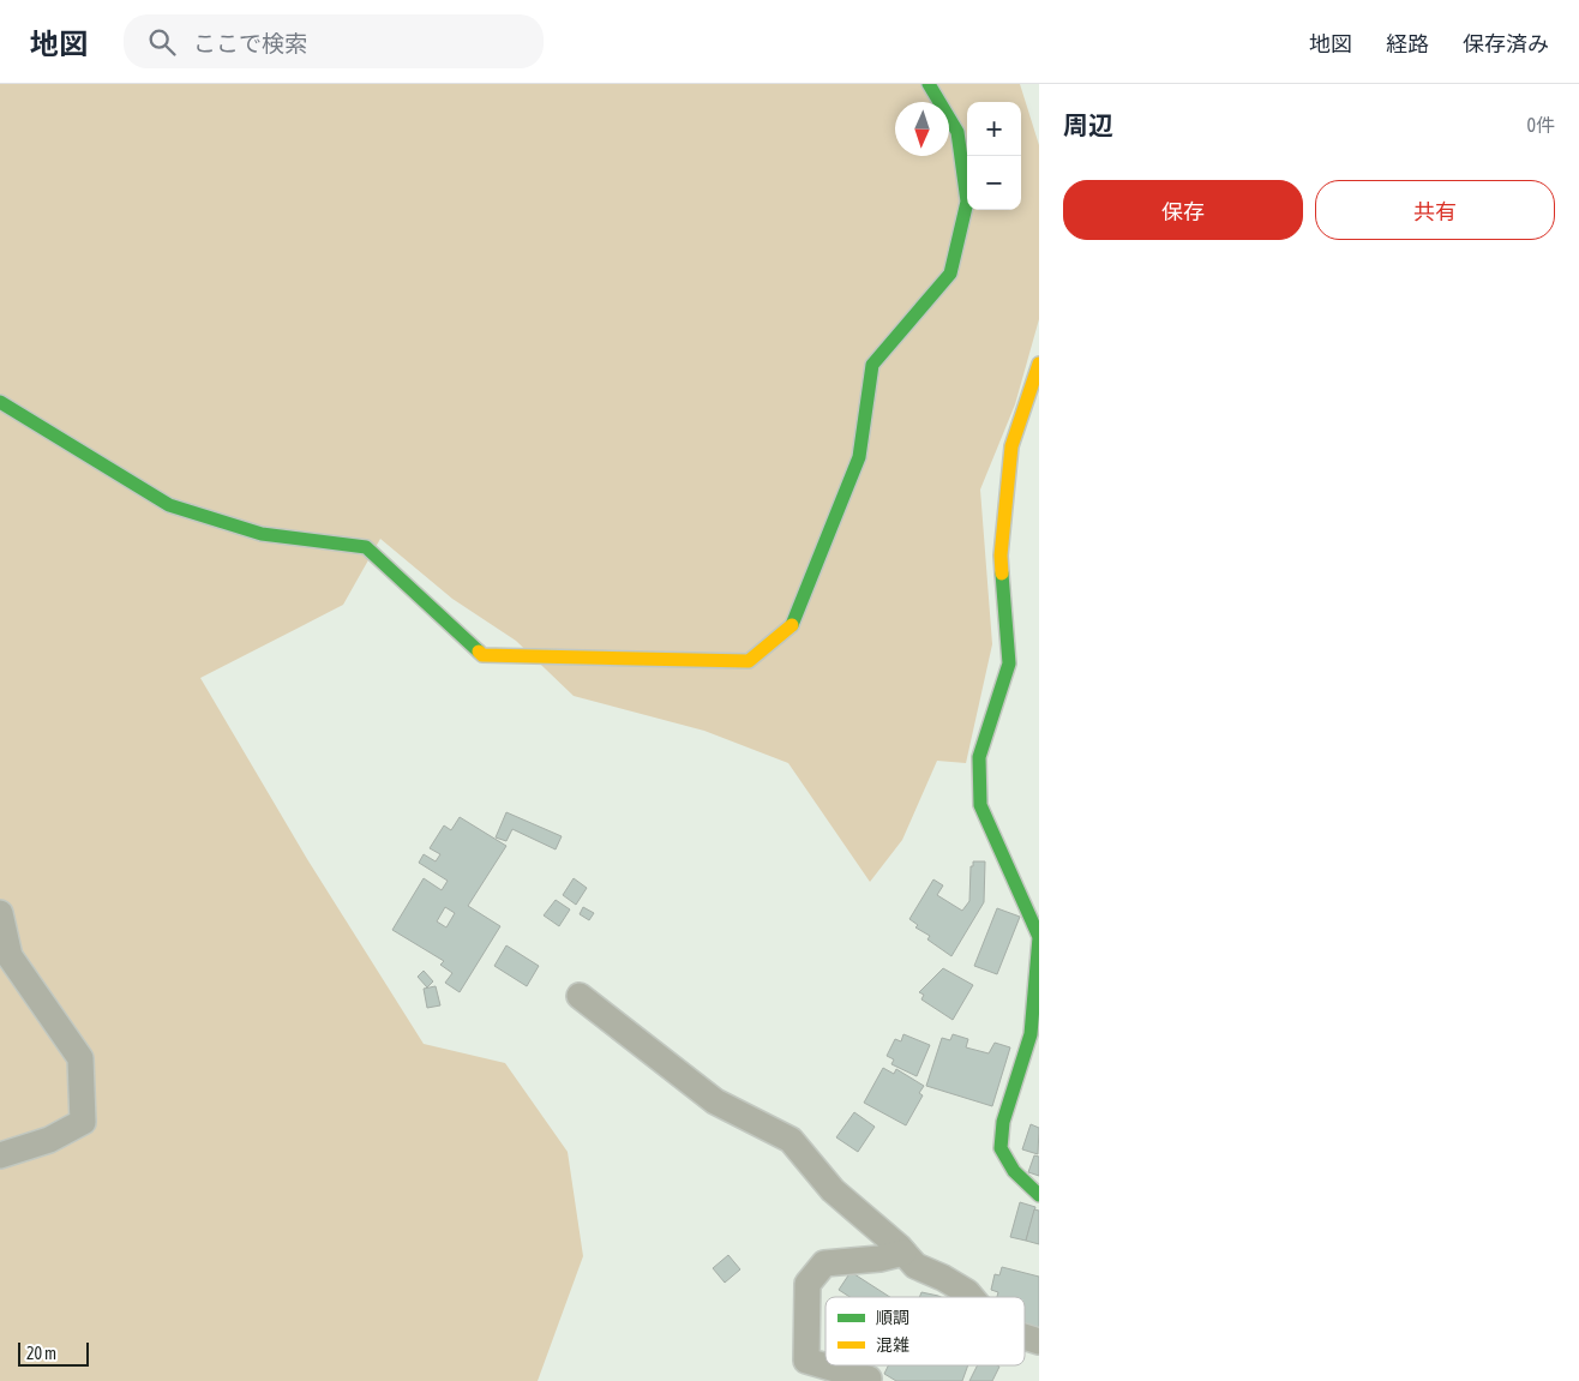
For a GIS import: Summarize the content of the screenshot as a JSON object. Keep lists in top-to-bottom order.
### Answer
{
  "legend": ["順調", "混雑"],
  "scale_bar": "20 m",
  "north": "bottom",
  "page": {
    "header": "地図",
    "search": "ここで検索",
    "nav": ["地図", "経路", "保存済み"],
    "heading": ["周辺", "0件"],
    "map_buttons": ["+", "−"],
    "buttons": ["保存", "共有"],
    "scale": "20 m"
  }
}
